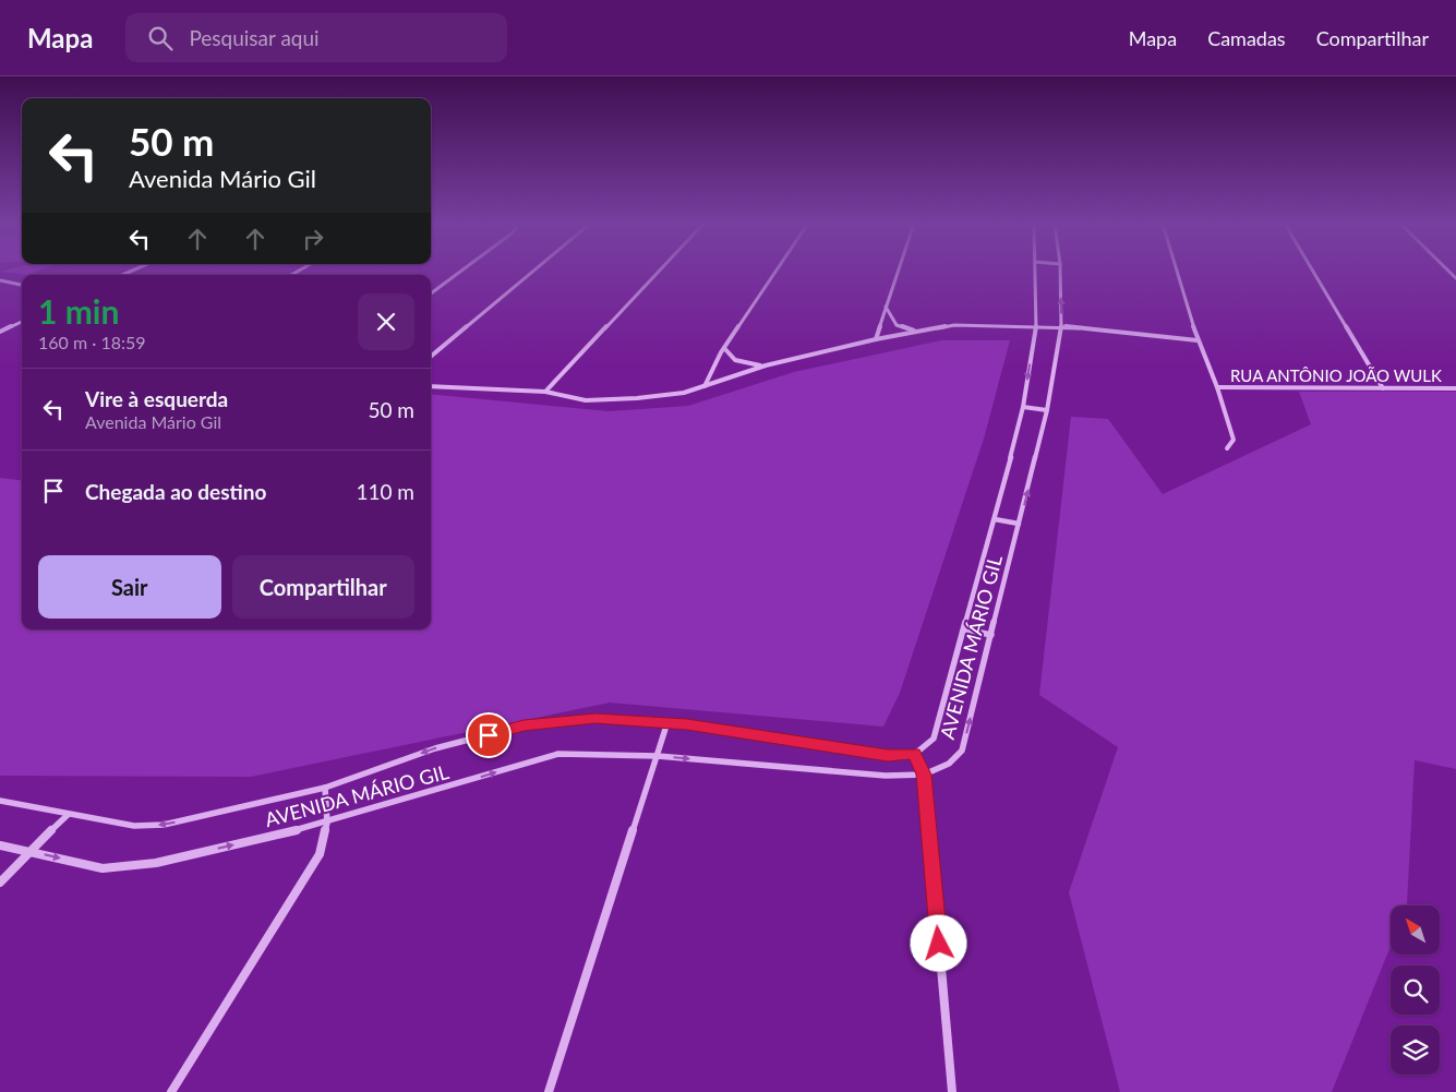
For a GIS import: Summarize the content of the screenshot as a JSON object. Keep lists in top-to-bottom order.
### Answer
{
  "streets": {
    "street": ["RUA ANTÔNIO JOÃO WULK", "AVENIDA MÁRIO GIL"]
  },
  "north": "top left",
  "page": {
    "header": "Mapa",
    "search": "Pesquisar aqui",
    "nav": ["Mapa", "Camadas", "Compartilhar"],
    "turn": ["50 m", "Avenida Mário Gil"],
    "heading": ["1 min", "160 m · 18:59"],
    "list": [
      {
        "name": "Vire à esquerda",
        "note": "Avenida Mário Gil",
        "value": "50 m"
      },
      {
        "name": "Chegada ao destino",
        "value": "110 m"
      }
    ],
    "buttons": ["Sair", "Compartilhar"]
  }
}
